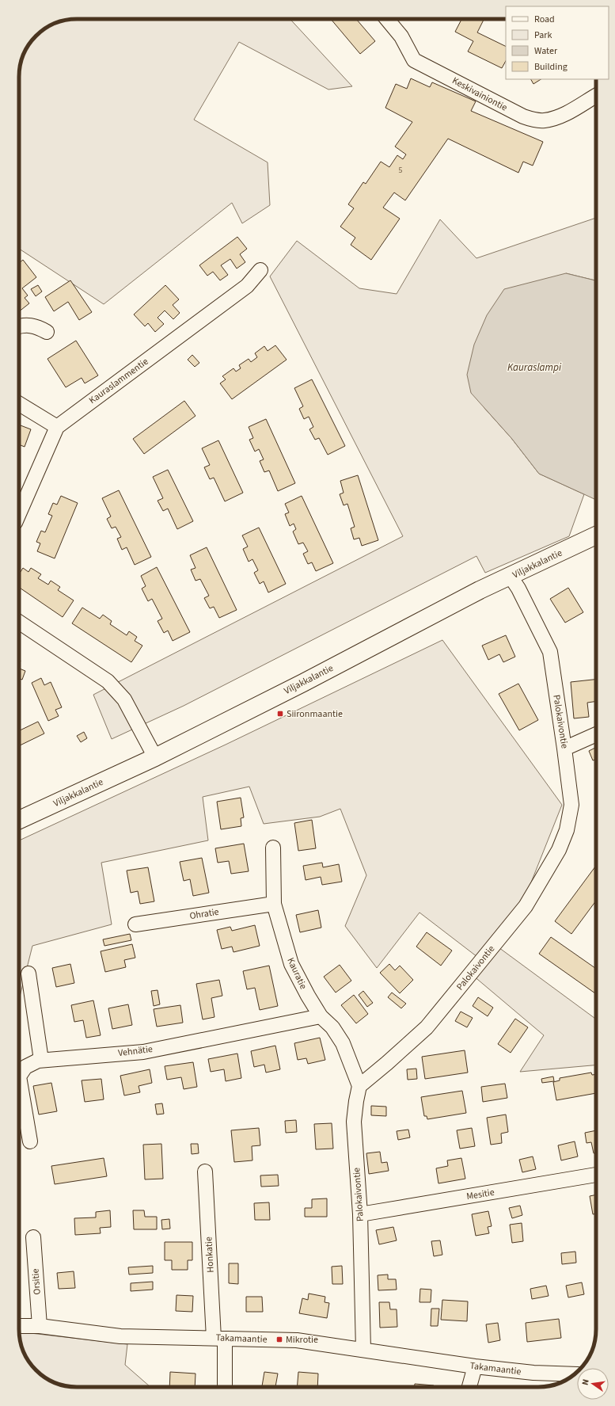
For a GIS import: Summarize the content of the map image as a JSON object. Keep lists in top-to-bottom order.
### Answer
{
  "streets": {
    "main road": ["Viljakkalantie"],
    "street": [
      "Keskivainiontie",
      "Kauraslammentie",
      "Palokaivontie",
      "Ohratie",
      "Kauratie",
      "Vehnätie",
      "Mesitie",
      "Honkatie",
      "Orsitie",
      "Takamaantie"
    ]
  },
  "crossings": [
    ["Viljakkalantie", "Palokaivontie"],
    ["Palokaivontie", "Kauratie"],
    ["Palokaivontie", "Mesitie"],
    ["Palokaivontie", "Takamaantie"],
    ["Ohratie", "Kauratie"],
    ["Kauratie", "Vehnätie"],
    ["Honkatie", "Takamaantie"],
    ["Orsitie", "Takamaantie"]
  ],
  "water": ["Kauraslampi"],
  "places": {
    "transit": ["Siironmaantie", "Mikrotie"]
  },
  "house_numbers": ["5"],
  "legend": [
    "Road",
    "Park",
    "Water",
    "Building"
  ],
  "north": "left"
}
